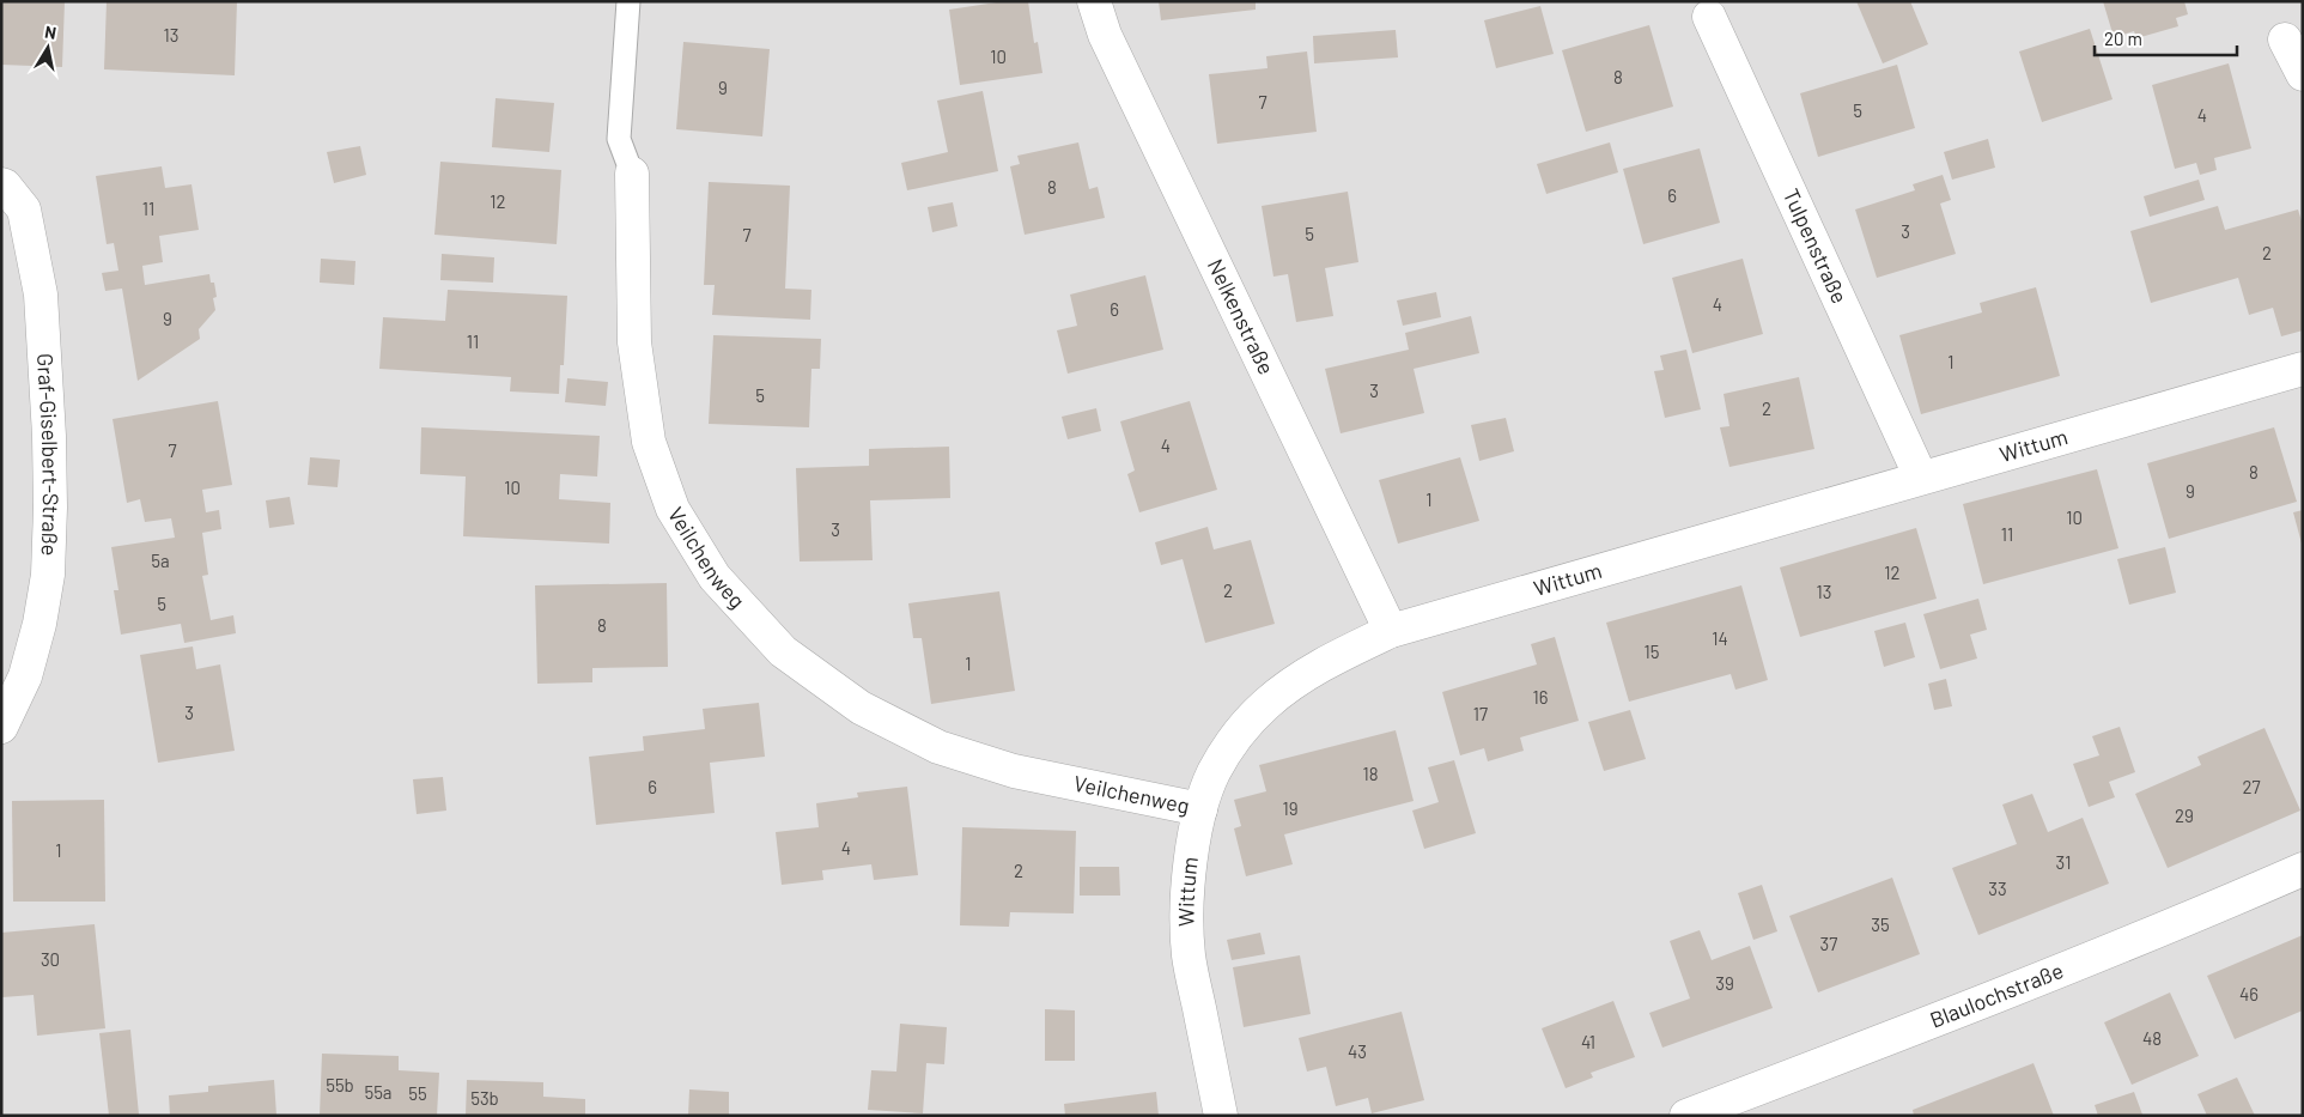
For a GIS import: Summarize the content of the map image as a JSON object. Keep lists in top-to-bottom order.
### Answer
{
  "streets": {
    "street": [
      "Tulpenstraße",
      "Nelkenstraße",
      "Wittum",
      "Graf-Giselbert-Straße",
      "Veilchenweg",
      "Blaulochstraße"
    ]
  },
  "crossings": [
    ["Tulpenstraße", "Wittum"],
    ["Nelkenstraße", "Wittum"],
    ["Wittum", "Veilchenweg"]
  ],
  "house_numbers": [
    "13",
    "10",
    "8",
    "9",
    "7",
    "5",
    "4",
    "8",
    "6",
    "12",
    "11",
    "3",
    "5",
    "7",
    "2",
    "4",
    "6",
    "9",
    "11",
    "1",
    "3",
    "5",
    "2",
    "4",
    "7",
    "8",
    "10",
    "9",
    "1",
    "10",
    "3",
    "11",
    "5a",
    "12",
    "2",
    "13",
    "5",
    "8",
    "14",
    "15",
    "1",
    "16",
    "3",
    "17",
    "18",
    "6",
    "27",
    "19",
    "29",
    "4",
    "1",
    "31",
    "2",
    "33",
    "35",
    "37",
    "30",
    "39",
    "46",
    "48",
    "41",
    "43",
    "55b",
    "55a",
    "55",
    "53b"
  ],
  "scale_bar": "20 m",
  "north": "top"
}
